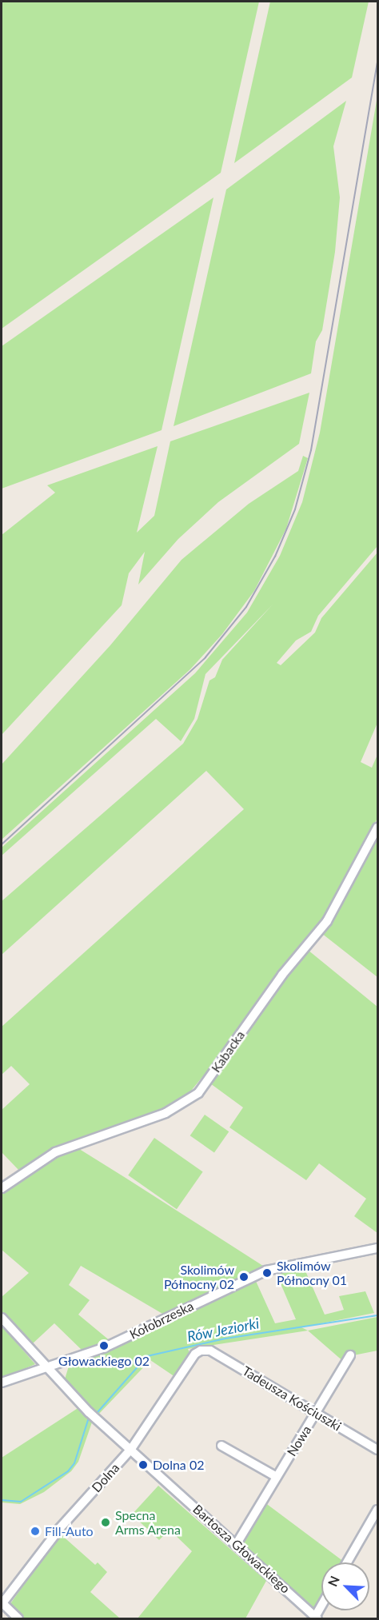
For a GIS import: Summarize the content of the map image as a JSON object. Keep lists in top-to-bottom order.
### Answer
{
  "streets": {
    "street": [
      "Kabacka",
      "Kołobrzeska",
      "Tadeusza Kościuszki",
      "Nowa",
      "Dolna",
      "Bartosza Głowackiego"
    ]
  },
  "crossings": [
    ["Kołobrzeska", "Bartosza Głowackiego"],
    ["Tadeusza Kościuszki", "Nowa"],
    ["Tadeusza Kościuszki", "Dolna"],
    ["Nowa", "Bartosza Głowackiego"],
    ["Dolna", "Bartosza Głowackiego"]
  ],
  "water": ["Rów Jeziorki"],
  "places": [
    "Skolimów Północny 01",
    "Skolimów Północny 02",
    "Głowackiego 02",
    "Dolna 02",
    "Specna Arms Arena",
    "Fill-Auto"
  ],
  "north": "top left"
}
